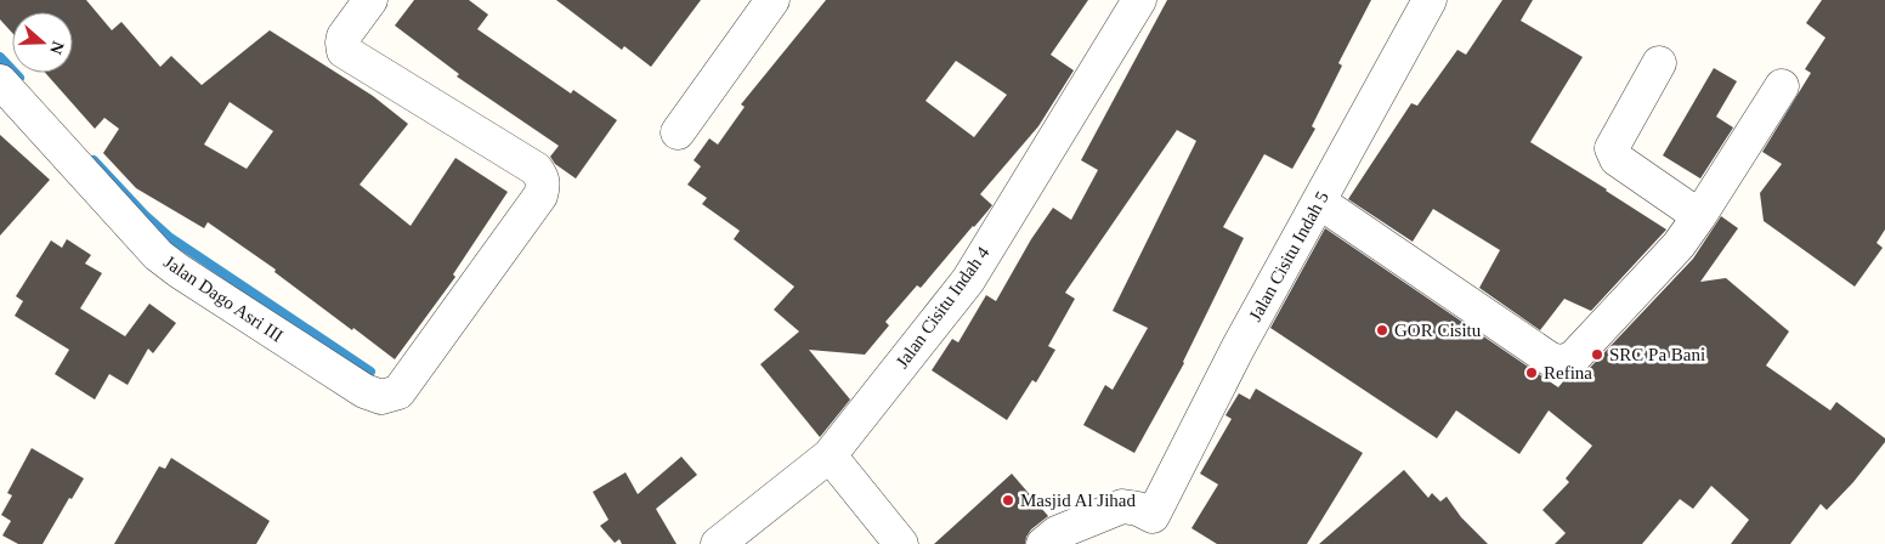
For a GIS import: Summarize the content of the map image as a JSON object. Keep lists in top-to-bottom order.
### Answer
{
  "streets": {
    "street": ["Jalan Cisitu Indah 5", "Jalan Dago Asri III", "Jalan Cisitu Indah 4"]
  },
  "places": [
    "GOR Cisitu",
    "SRC Pa Bani",
    "Refina",
    "Masjid Al Jihad"
  ],
  "north": "right"
}
